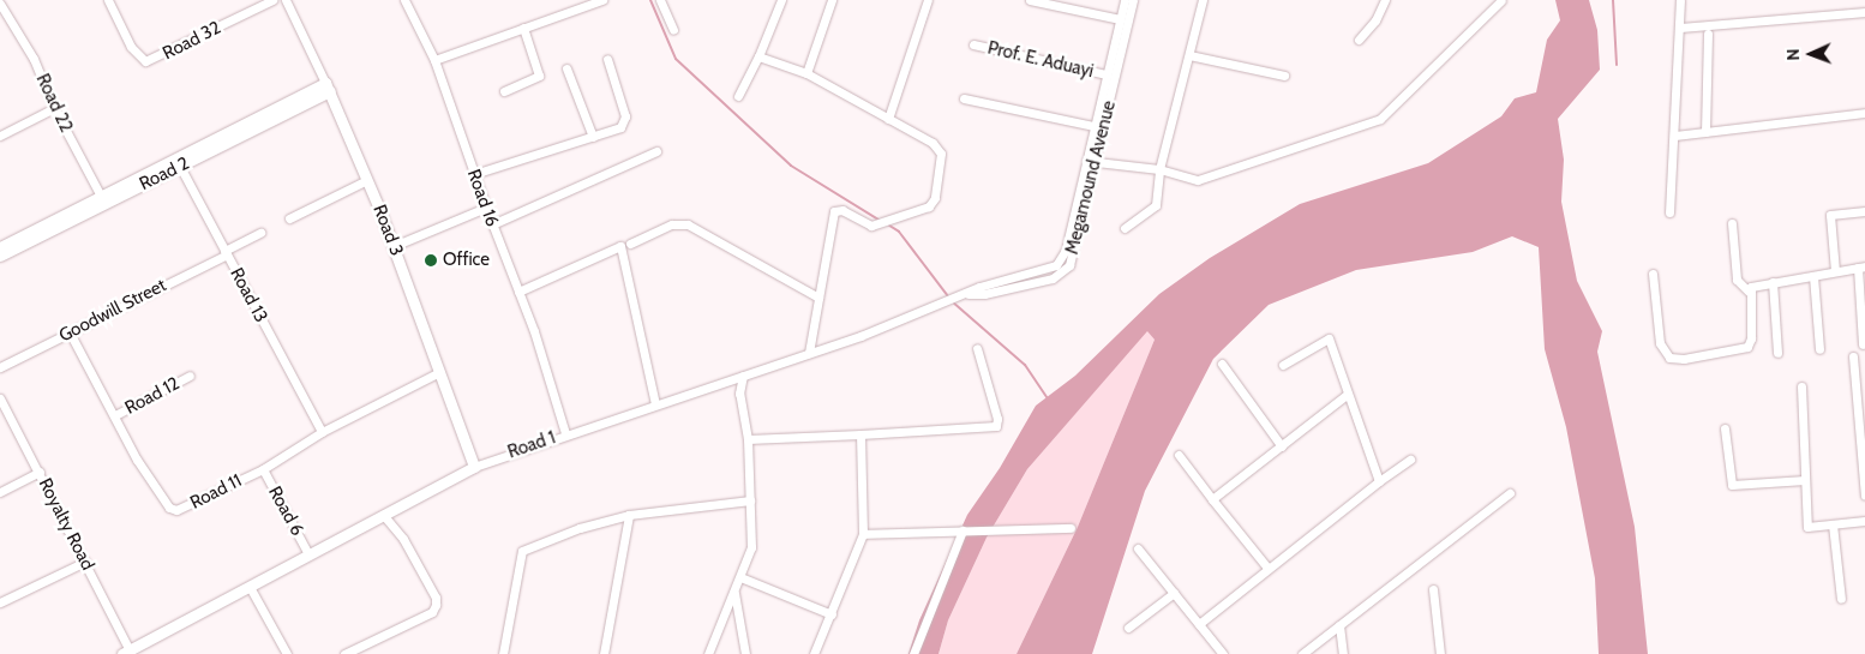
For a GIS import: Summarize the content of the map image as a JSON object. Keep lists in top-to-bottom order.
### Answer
{
  "streets": {
    "street": [
      "Road 32",
      "Prof. E. Aduayi",
      "Road 22",
      "Road 2",
      "Megamound Avenue",
      "Road 16",
      "Road 3",
      "Road 13",
      "Goodwill Street",
      "Road 12",
      "Road 1",
      "Road 11",
      "Road 6",
      "Royalty Road"
    ]
  },
  "crossings": [
    ["Prof. E. Aduayi", "Megamound Avenue"],
    ["Road 22", "Road 2"],
    ["Road 2", "Road 3"],
    ["Road 2", "Road 13"],
    ["Megamound Avenue", "Road 1"],
    ["Road 16", "Road 1"],
    ["Road 3", "Road 1"],
    ["Road 3", "Road 11"],
    ["Road 13", "Goodwill Street"],
    ["Road 13", "Road 11"],
    ["Goodwill Street", "Road 11"],
    ["Road 12", "Road 11"],
    ["Road 1", "Road 6"],
    ["Road 1", "Royalty Road"],
    ["Road 11", "Road 6"]
  ],
  "places": ["Office"],
  "north": "left"
}
